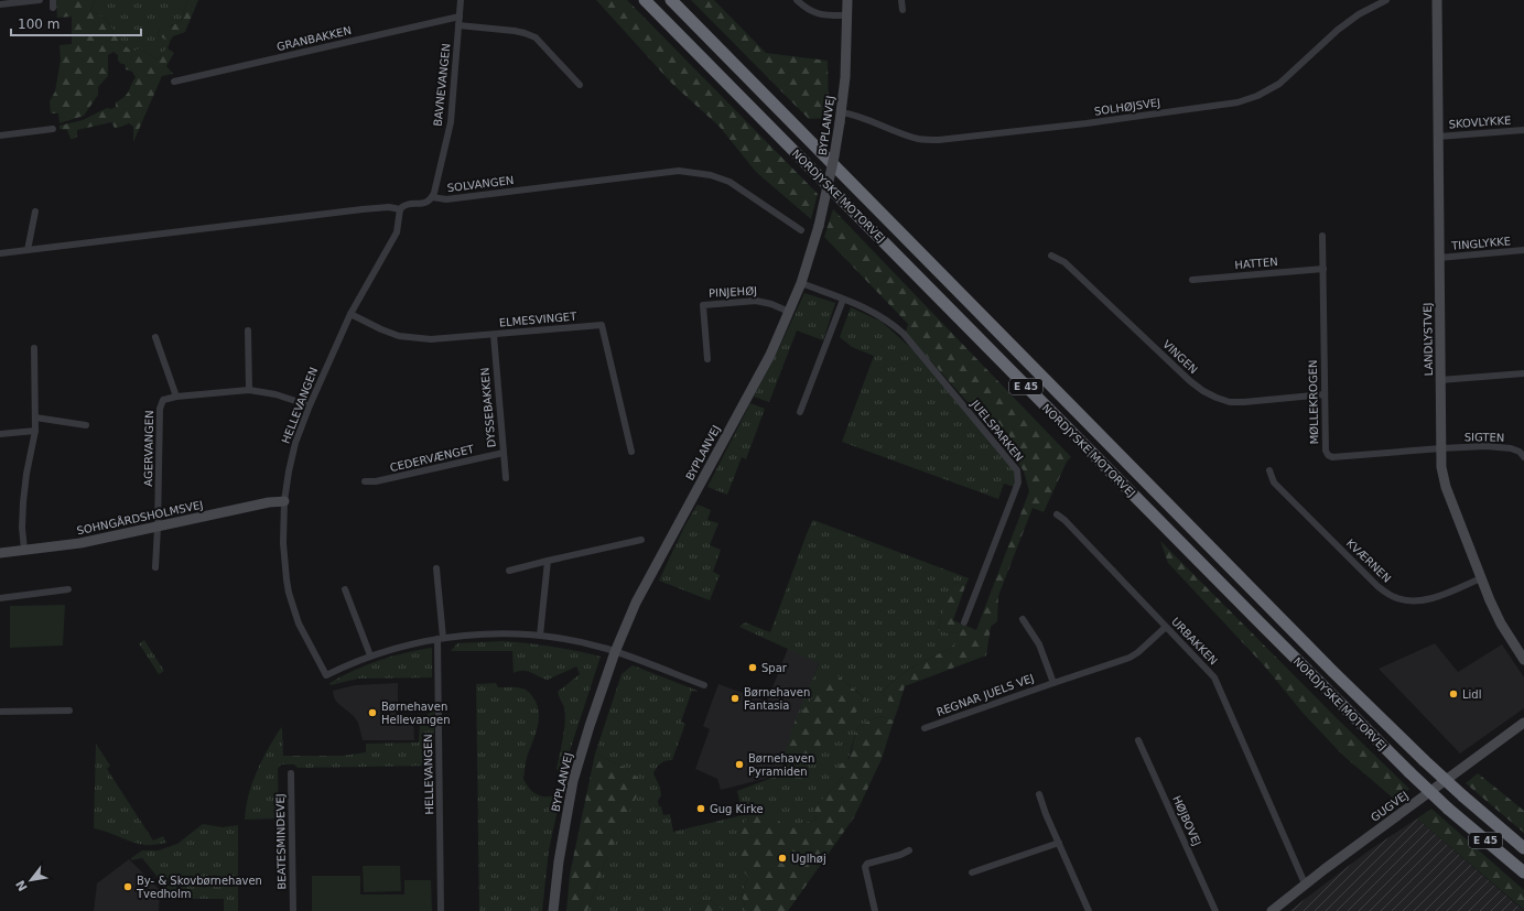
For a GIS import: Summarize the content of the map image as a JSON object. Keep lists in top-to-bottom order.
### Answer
{
  "streets": {
    "highway": ["NORDJYSKE MOTORVEJ", "E 45"],
    "street": [
      "GRANBAKKEN",
      "BAVNEVANGEN",
      "SOLHØJSVEJ",
      "SKOVLYKKE",
      "BYPLANVEJ",
      "SOLVANGEN",
      "TINGLYKKE",
      "HATTEN",
      "PINJEHØJ",
      "ELMESVINGET",
      "LANDLYSTVEJ",
      "VINGEN",
      "MØLLEKROGEN",
      "HELLEVANGEN",
      "DYSSEBAKKEN",
      "JUELSPARKEN",
      "SIGTEN",
      "AGERVANGEN",
      "CEDERVÆNGET",
      "SOHNGÅRDSHOLMSVEJ",
      "KVÆRNEN",
      "URBAKKEN",
      "REGNAR JUELS VEJ",
      "GUGVEJ",
      "HØJBOVEJ",
      "BEATESMINDEVEJ"
    ]
  },
  "crossings": [
    ["GRANBAKKEN", "BAVNEVANGEN"],
    ["BAVNEVANGEN", "SOLVANGEN"],
    ["SOLHØJSVEJ", "BYPLANVEJ"],
    ["SKOVLYKKE", "LANDLYSTVEJ"],
    ["BYPLANVEJ", "PINJEHØJ"],
    ["BYPLANVEJ", "HELLEVANGEN"],
    ["BYPLANVEJ", "JUELSPARKEN"],
    ["SOLVANGEN", "HELLEVANGEN"],
    ["TINGLYKKE", "LANDLYSTVEJ"],
    ["HATTEN", "MØLLEKROGEN"],
    ["ELMESVINGET", "HELLEVANGEN"],
    ["ELMESVINGET", "DYSSEBAKKEN"],
    ["LANDLYSTVEJ", "MØLLEKROGEN"],
    ["LANDLYSTVEJ", "SIGTEN"],
    ["LANDLYSTVEJ", "KVÆRNEN"],
    ["VINGEN", "MØLLEKROGEN"],
    ["MØLLEKROGEN", "SIGTEN"],
    ["HELLEVANGEN", "SOHNGÅRDSHOLMSVEJ"],
    ["DYSSEBAKKEN", "CEDERVÆNGET"],
    ["AGERVANGEN", "SOHNGÅRDSHOLMSVEJ"],
    ["URBAKKEN", "REGNAR JUELS VEJ"],
    ["URBAKKEN", "GUGVEJ"]
  ],
  "places": [
    "Spar",
    "Lidl",
    "Børnehaven Fantasia",
    "Børnehaven Hellevangen",
    "Børnehaven Pyramiden",
    "Gug Kirke",
    "Uglhøj",
    "By- & Skovbørnehaven Tvedholm"
  ],
  "scale_bar": "100 m",
  "north": "bottom left"
}
